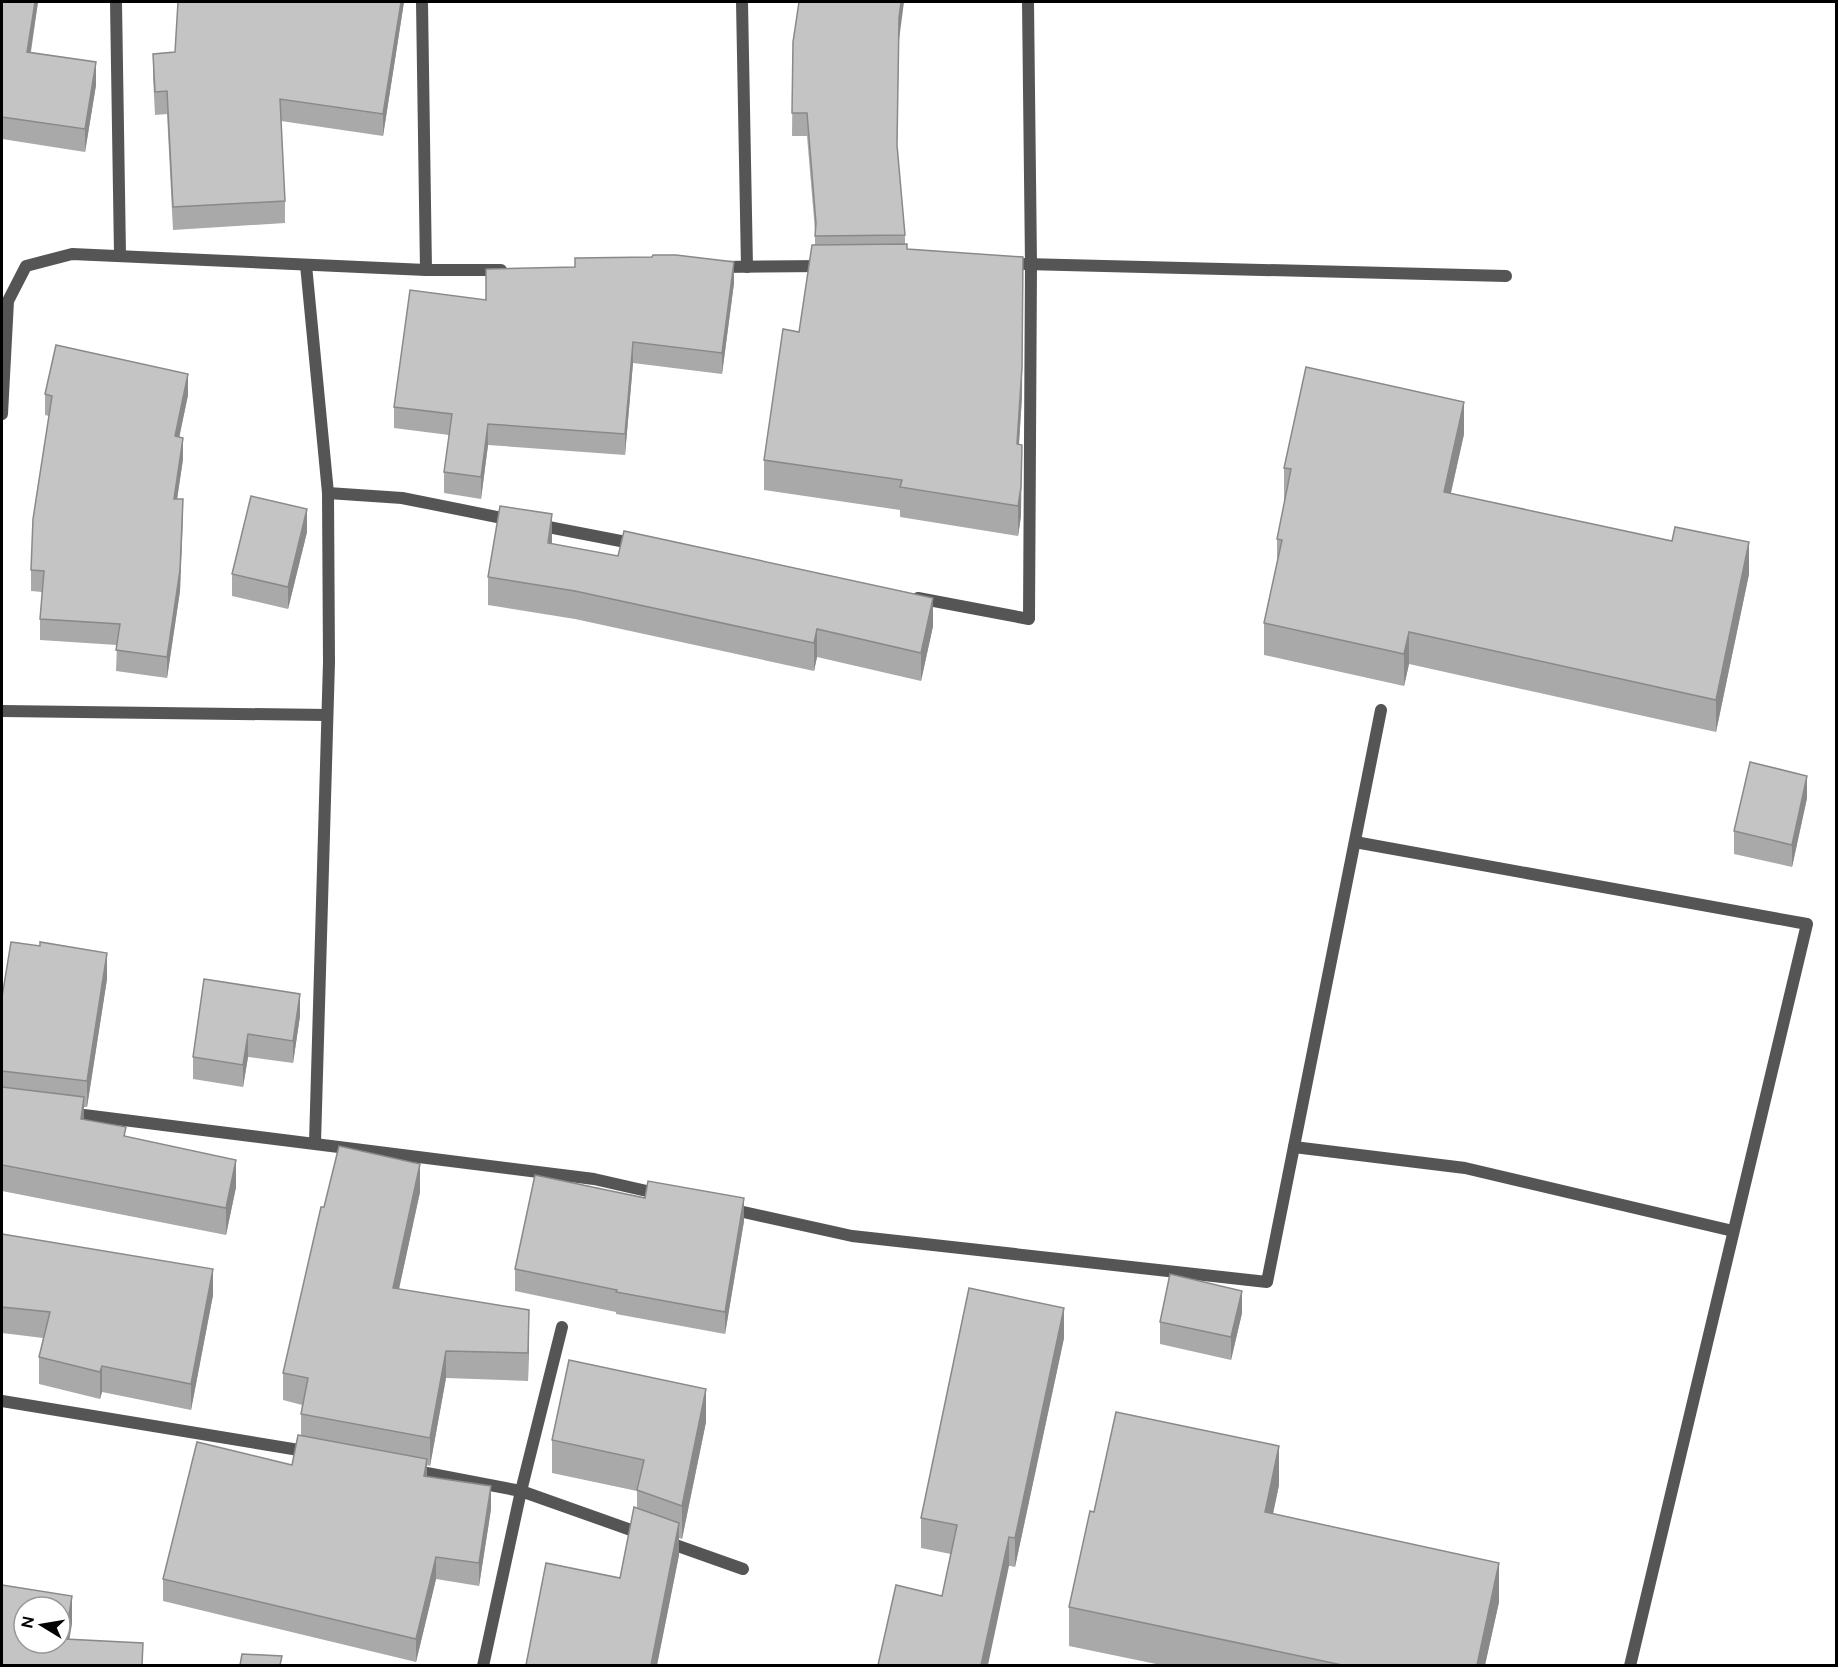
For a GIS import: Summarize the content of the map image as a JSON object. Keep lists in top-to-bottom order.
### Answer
{
  "north": "left"
}
